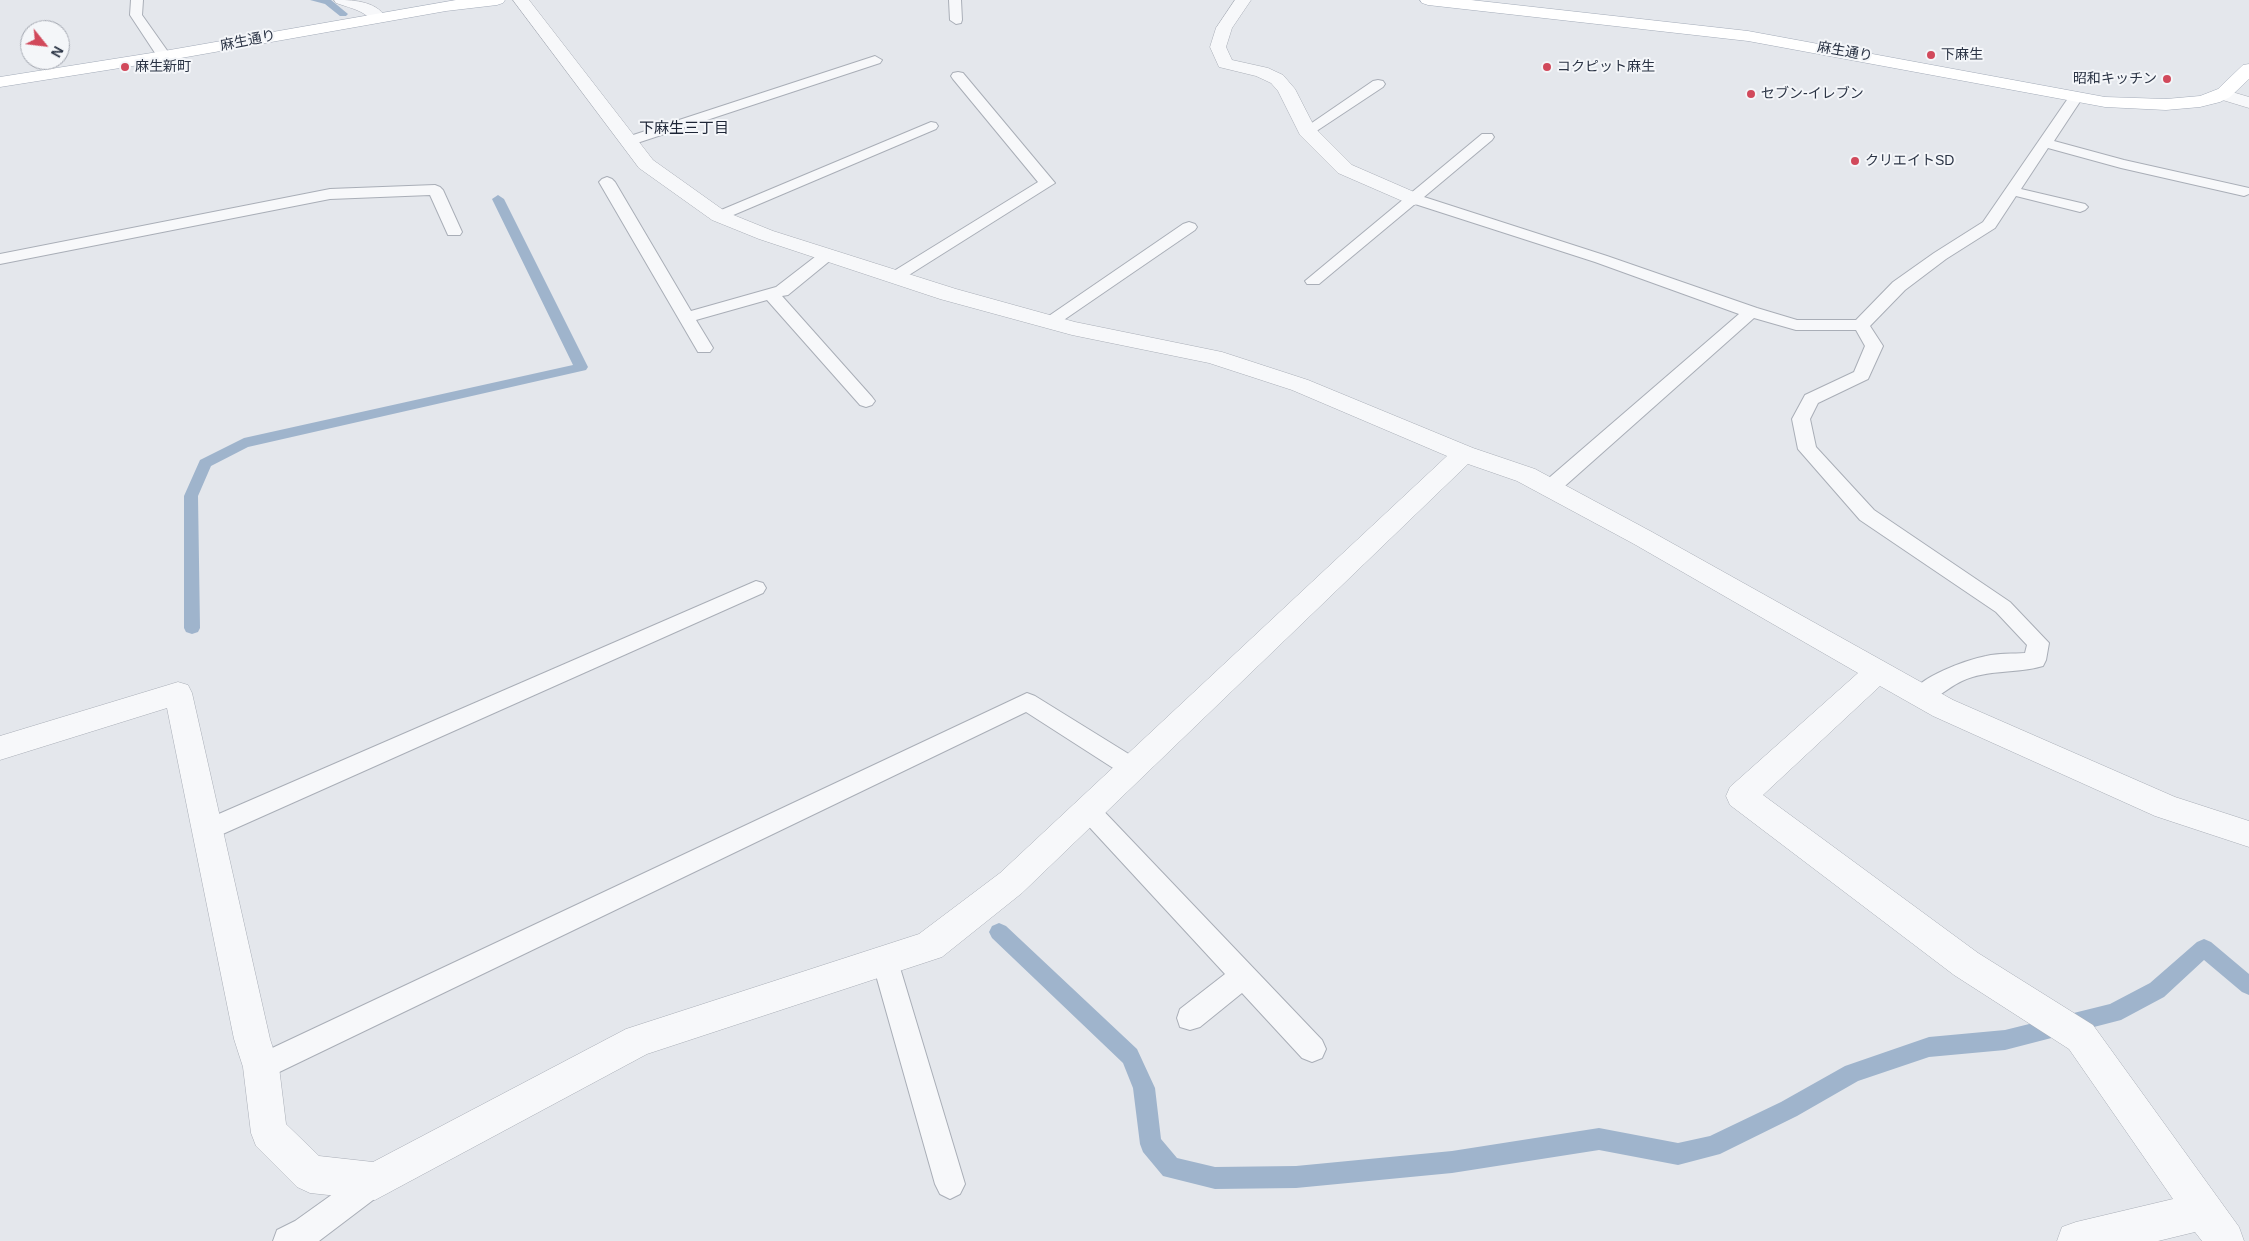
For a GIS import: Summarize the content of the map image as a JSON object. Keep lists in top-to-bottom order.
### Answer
{
  "streets": {
    "main road": ["麻生通り"]
  },
  "districts": ["下麻生三丁目"],
  "places": [
    "下麻生",
    "麻生新町",
    "コクピット麻生",
    "昭和キッチン",
    "セブン-イレブン",
    "クリエイトSD"
  ],
  "north": "bottom right"
}
